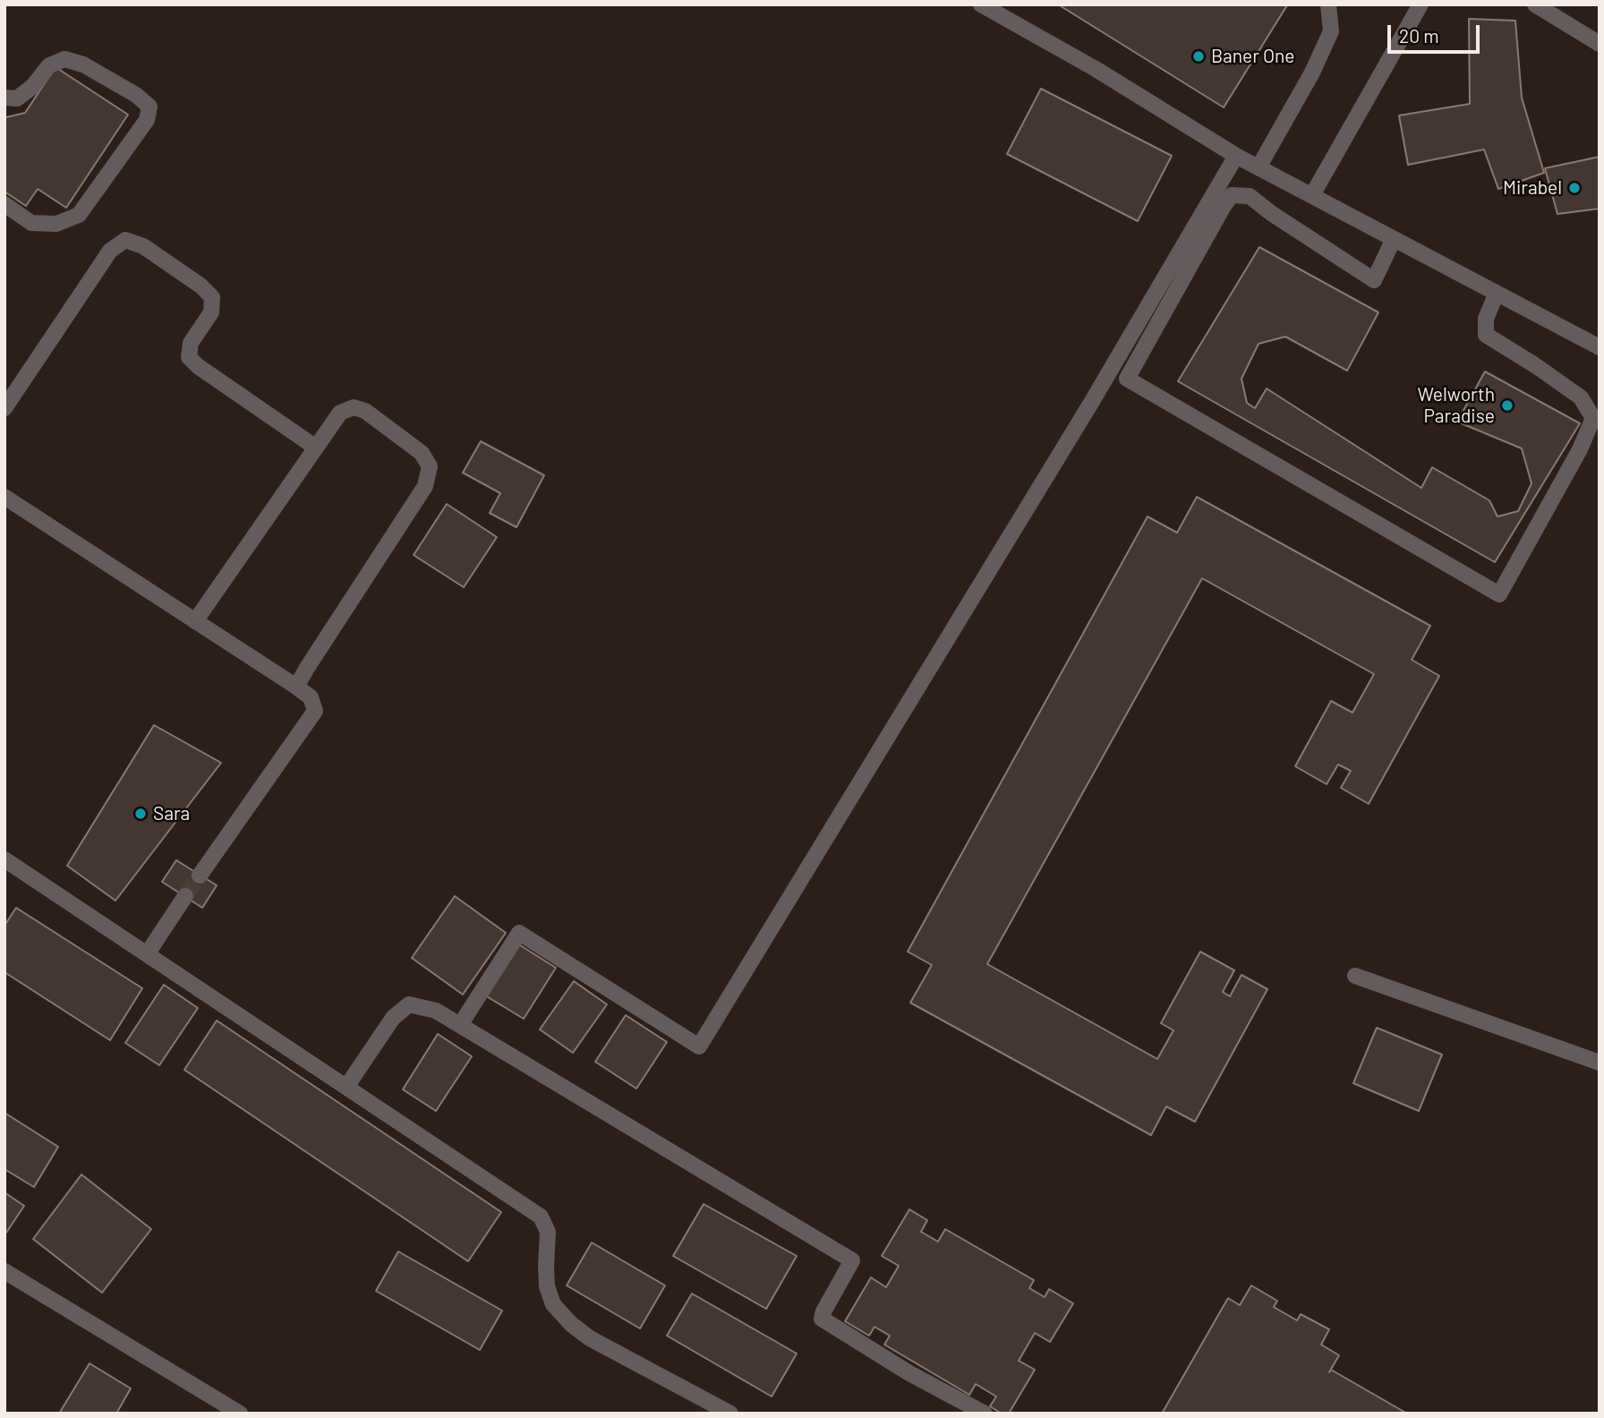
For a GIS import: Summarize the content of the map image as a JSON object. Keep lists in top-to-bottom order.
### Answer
{
  "places": [
    "Baner One",
    "Mirabel",
    "Welworth Paradise",
    "Sara"
  ],
  "scale_bar": "20 m"
}
